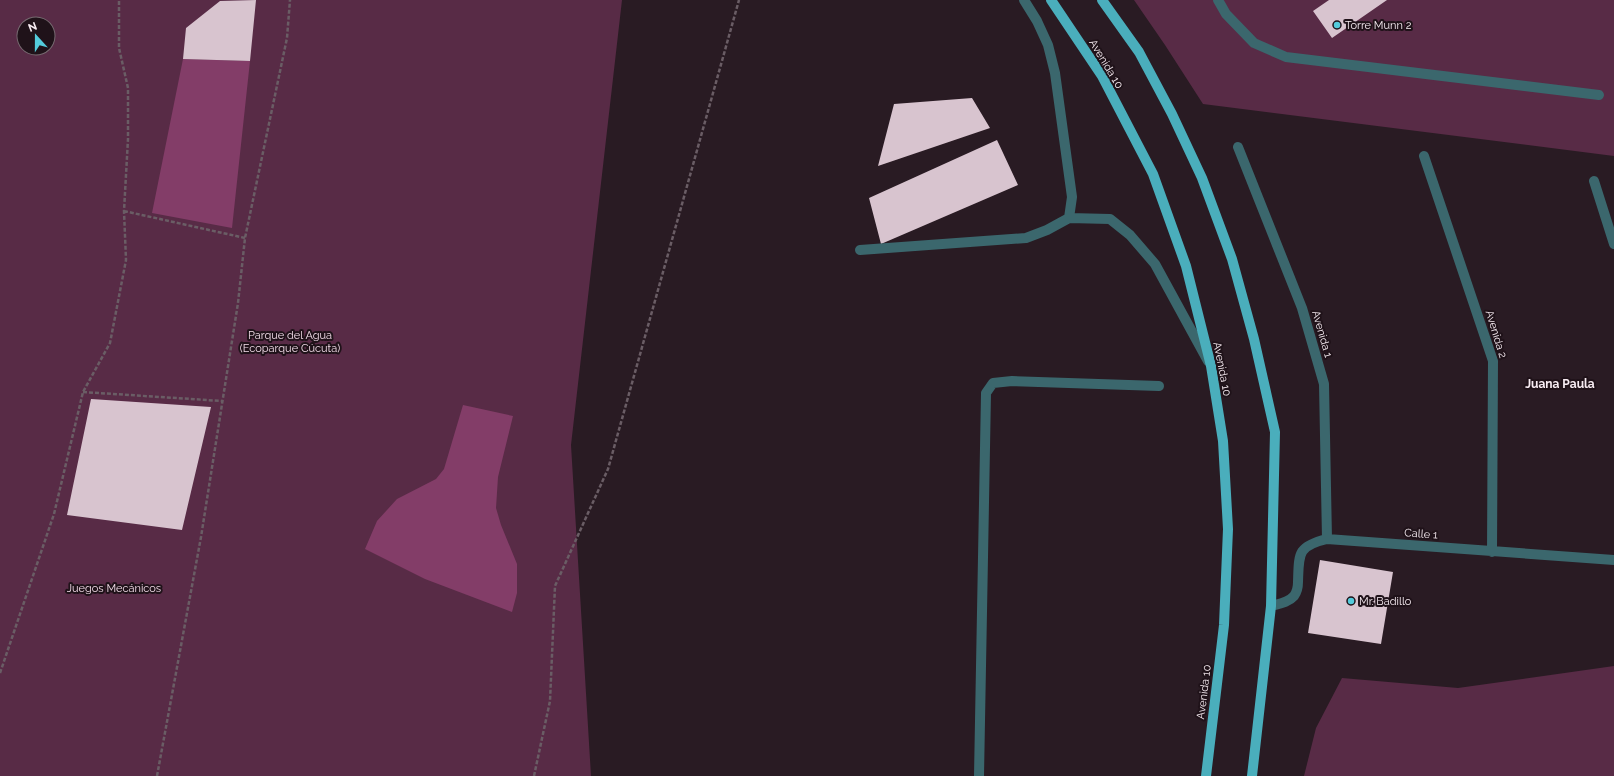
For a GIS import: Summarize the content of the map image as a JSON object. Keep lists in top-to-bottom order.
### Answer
{
  "streets": {
    "main road": ["Avenida 10"],
    "street": ["Avenida 1", "Avenida 2", "Calle 1"]
  },
  "crossings": [
    ["Avenida 1", "Calle 1"],
    ["Avenida 2", "Calle 1"]
  ],
  "districts": ["Juana Paula"],
  "parks": ["Parque del Agua (Ecoparque Cúcuta)", "Juegos Mecánicos"],
  "places": ["Torre Munn 2", "Mr. Badillo"],
  "north": "top"
}
